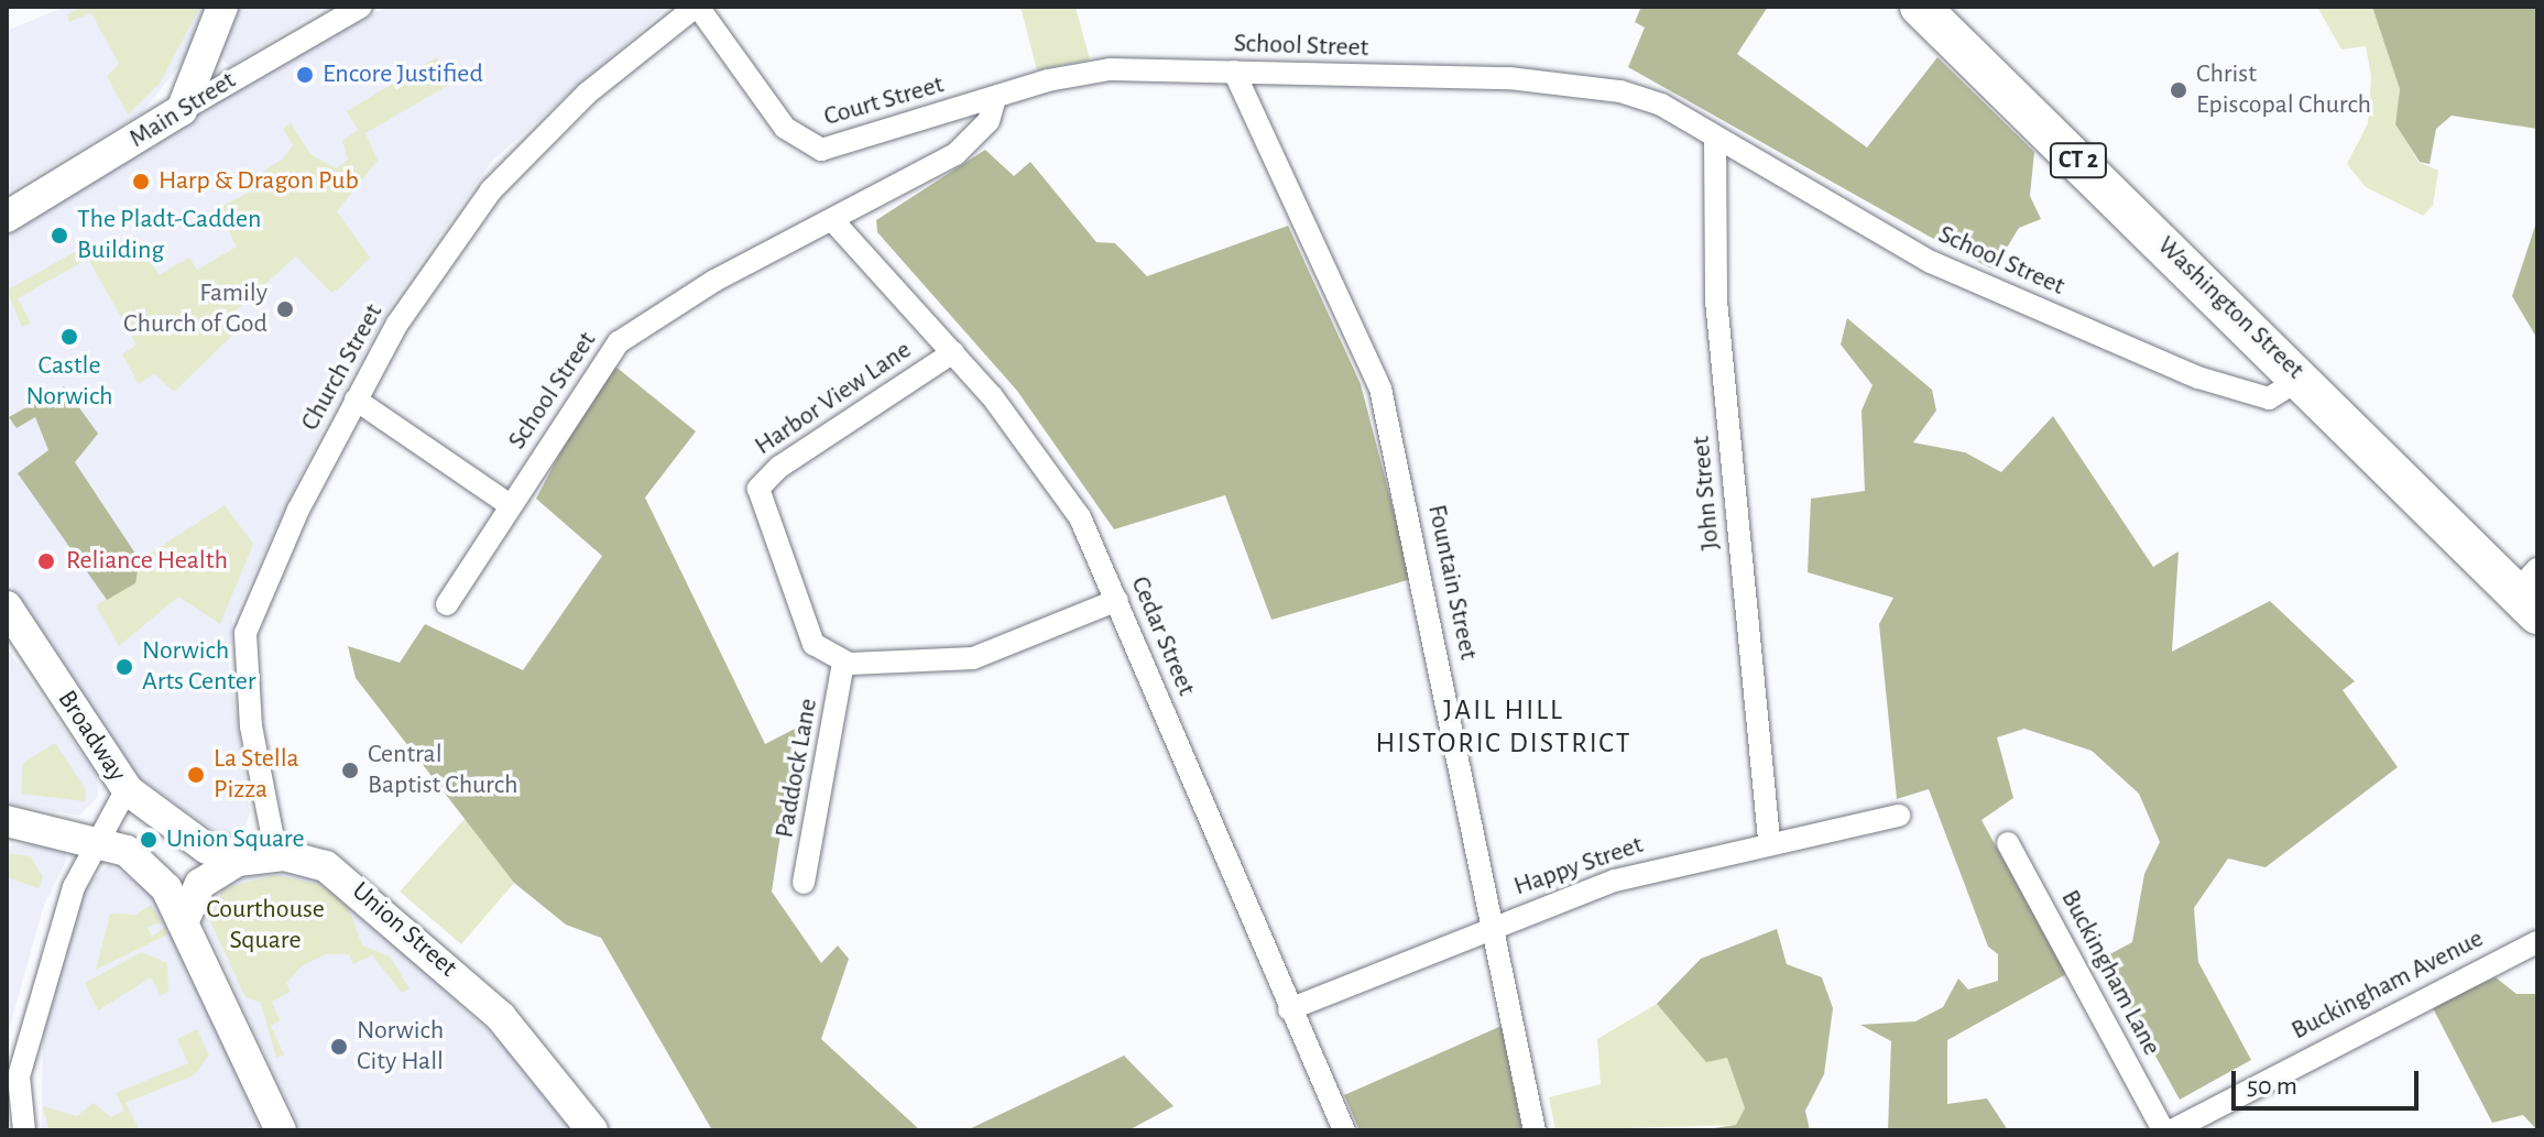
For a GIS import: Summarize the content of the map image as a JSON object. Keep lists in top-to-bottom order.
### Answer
{
  "streets": {
    "highway": ["CT 2", "Washington Street"],
    "main road": ["Main Street", "Broadway", "Union Street"],
    "street": [
      "School Street",
      "Court Street",
      "Church Street",
      "Harbor View Lane",
      "John Street",
      "Fountain Street",
      "Cedar Street",
      "Paddock Lane",
      "Happy Street",
      "Buckingham Lane",
      "Buckingham Avenue"
    ]
  },
  "crossings": [
    ["School Street", "Court Street"],
    ["School Street", "Washington Street"],
    ["School Street", "John Street"],
    ["School Street", "Fountain Street"],
    ["School Street", "Cedar Street"],
    ["Court Street", "Church Street"],
    ["Church Street", "Broadway"],
    ["Church Street", "Union Street"],
    ["Harbor View Lane", "Cedar Street"],
    ["Harbor View Lane", "Paddock Lane"],
    ["John Street", "Happy Street"],
    ["Fountain Street", "Happy Street"],
    ["Cedar Street", "Happy Street"],
    ["Broadway", "Union Street"]
  ],
  "districts": ["JAIL HILL HISTORIC DISTRICT"],
  "parks": ["Courthouse Square"],
  "places": [
    "Encore Justified",
    "Christ Episcopal Church",
    "Harp & Dragon Pub",
    "The Pladt-Cadden Building",
    "Family Church of God",
    "Castle Norwich",
    "Reliance Health",
    "Norwich Arts Center",
    "Central Baptist Church",
    "La Stella Pizza",
    "Union Square",
    "Norwich City Hall"
  ],
  "scale_bar": "50 m"
}
